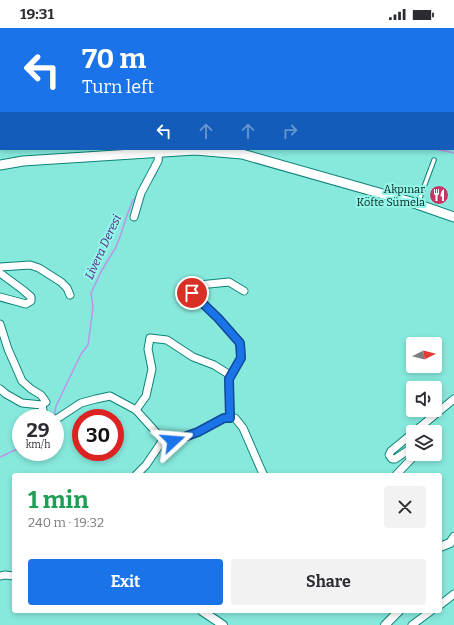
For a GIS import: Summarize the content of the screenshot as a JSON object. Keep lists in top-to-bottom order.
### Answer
{
  "water": ["Livera Deresi"],
  "places": {
    "restaurant": ["Akpınar Köfte Sümela"]
  },
  "north": "right",
  "page": {
    "status": "19:31",
    "turn": ["70 m", "Turn left"],
    "speed": "29 km/h",
    "limit": "30",
    "heading": ["1 min", "240 m · 19:32"],
    "buttons": ["Exit", "Share"]
  }
}
